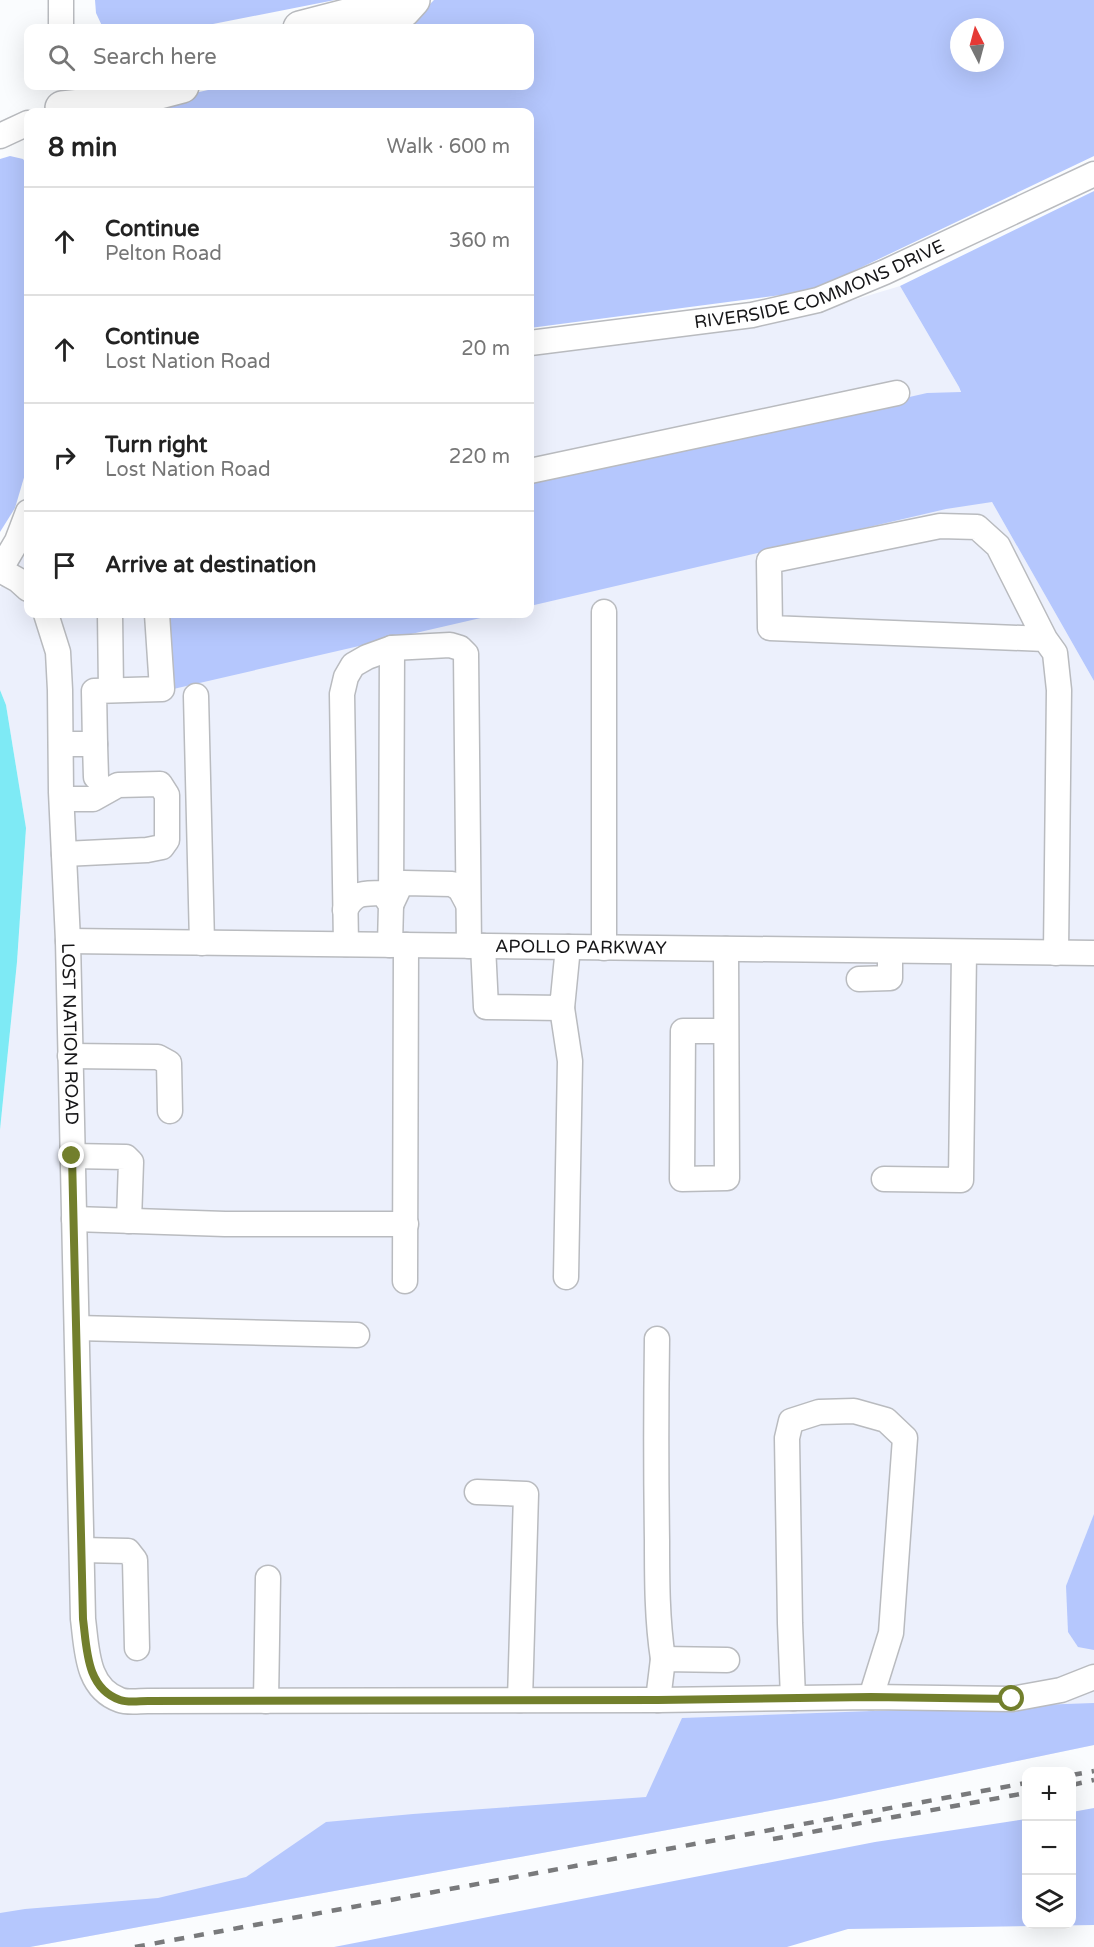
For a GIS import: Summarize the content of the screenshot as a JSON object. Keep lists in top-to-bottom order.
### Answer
{
  "streets": {
    "street": ["RIVERSIDE COMMONS DRIVE", "APOLLO PARKWAY", "LOST NATION ROAD"]
  },
  "crossings": [
    ["APOLLO PARKWAY", "LOST NATION ROAD"]
  ],
  "north": "top",
  "page": {
    "search": "Search here",
    "heading": ["8 min", "Walk · 600 m"],
    "list": [
      ["Continue", "Pelton Road", "360 m"],
      ["Continue", "Lost Nation Road", "20 m"],
      ["Turn right", "Lost Nation Road", "220 m"],
      "Arrive at destination"
    ],
    "map_buttons": ["+", "−"]
  }
}
